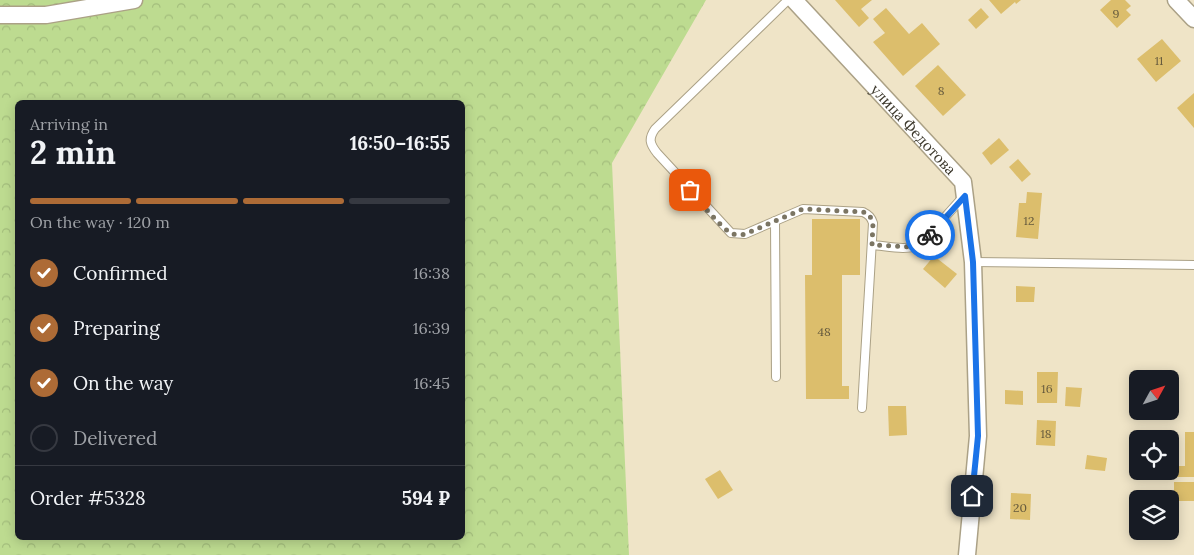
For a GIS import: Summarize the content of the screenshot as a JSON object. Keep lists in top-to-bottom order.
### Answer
{
  "streets": {
    "street": ["улица Федотова"]
  },
  "house_numbers": [
    "9",
    "11",
    "8",
    "12",
    "48",
    "16",
    "18",
    "20"
  ],
  "north": "top right",
  "page": {
    "heading": ["2 min", "Arriving in", "16:50–16:55"],
    "panel": ["Order #5328", "594 ₽"],
    "bar": "On the way · 120 m",
    "list": [
      ["Confirmed", "16:38"],
      ["Preparing", "16:39"],
      ["On the way", "16:45"],
      "Delivered"
    ]
  }
}
